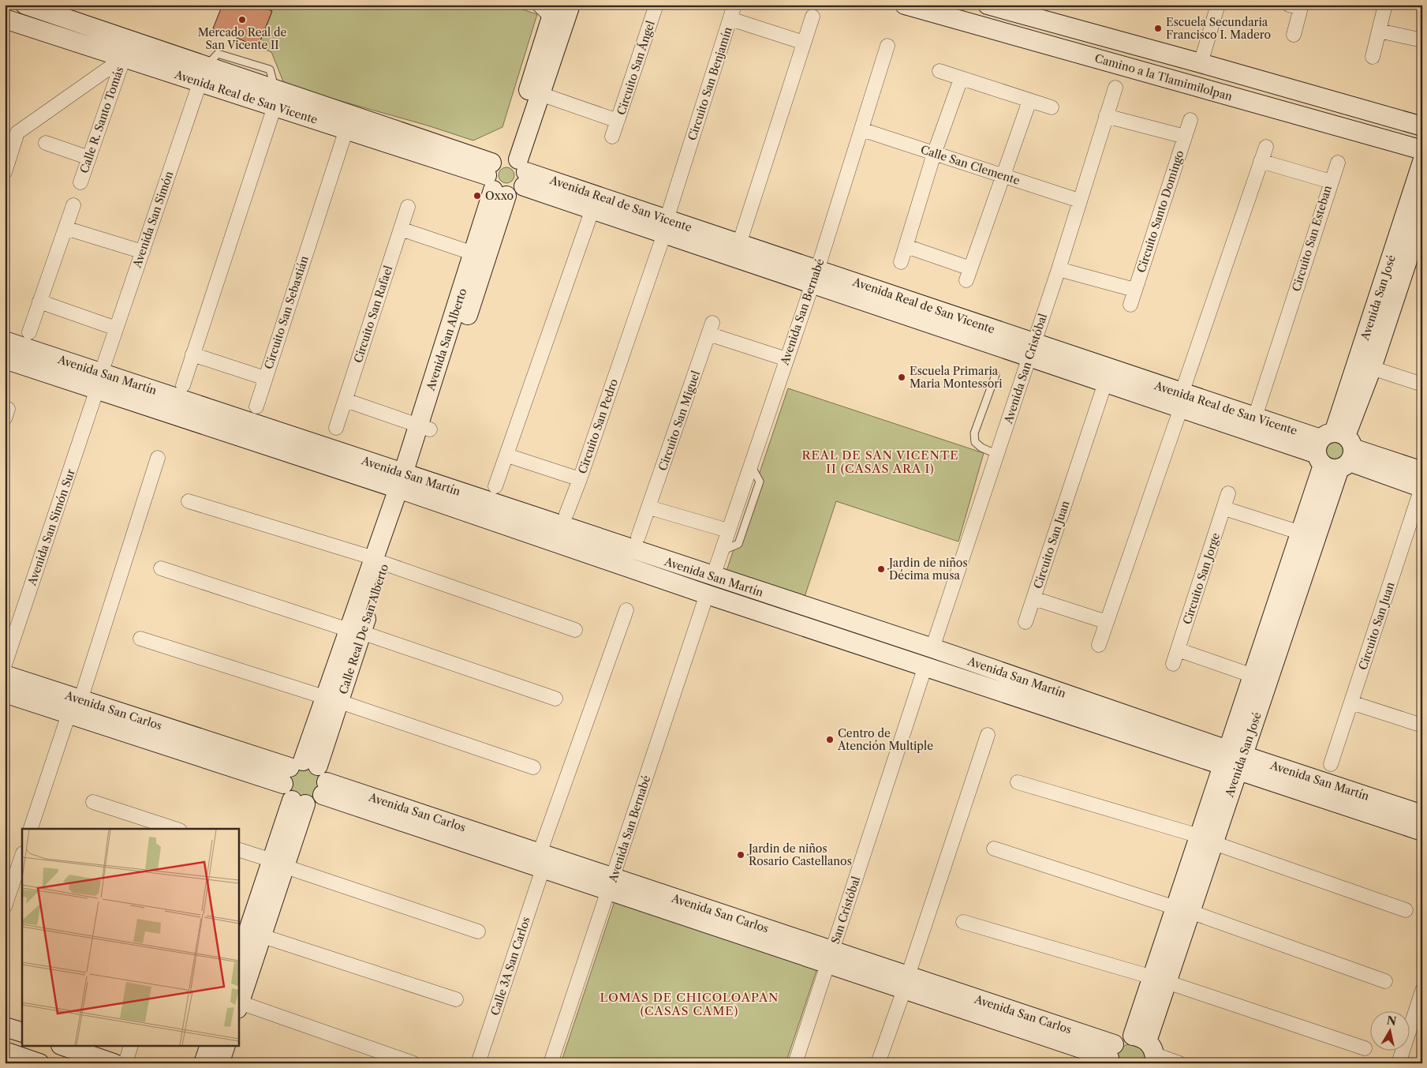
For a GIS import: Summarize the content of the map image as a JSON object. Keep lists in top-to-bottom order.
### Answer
{
  "streets": {
    "street": [
      "Circuito San Ángel",
      "Camino a la Tlamimilolpan",
      "Circuito San Benjamín",
      "Avenida Real de San Vicente",
      "Calle R. Santo Tomás",
      "Calle San Clemente",
      "Circuito Santo Domingo",
      "Avenida San Simón",
      "Circuito San Esteban",
      "Avenida San José",
      "Avenida San Bernabé",
      "Circuito San Sebastián",
      "Circuito San Rafael",
      "Avenida San Alberto",
      "Avenida San Cristóbal",
      "Avenida San Martín",
      "Circuito San Miguel",
      "Circuito San Pedro",
      "Avenida San Simón Sur",
      "Circuito San Juan",
      "Circuito San Jorge",
      "Calle Real De San Alberto",
      "Avenida San Carlos",
      "San Cristóbal",
      "Calle 3A San Carlos"
    ]
  },
  "crossings": [
    ["Circuito San Ángel", "Avenida San Alberto"],
    ["Circuito San Benjamín", "Avenida Real de San Vicente"],
    ["Circuito San Benjamín", "Circuito San Pedro"],
    ["Avenida Real de San Vicente", "Calle R. Santo Tomás"],
    ["Avenida Real de San Vicente", "Avenida San Simón"],
    ["Avenida Real de San Vicente", "Circuito San Esteban"],
    ["Avenida Real de San Vicente", "Avenida San José"],
    ["Avenida Real de San Vicente", "Avenida San Bernabé"],
    ["Avenida Real de San Vicente", "Circuito San Sebastián"],
    ["Avenida Real de San Vicente", "Avenida San Alberto"],
    ["Avenida Real de San Vicente", "Avenida San Cristóbal"],
    ["Avenida Real de San Vicente", "Circuito San Pedro"],
    ["Avenida Real de San Vicente", "Circuito San Juan"],
    ["Calle San Clemente", "Avenida San Bernabé"],
    ["Calle San Clemente", "Avenida San Cristóbal"],
    ["Circuito Santo Domingo", "Avenida San Cristóbal"],
    ["Avenida San Simón", "Avenida San Martín"],
    ["Avenida San Simón", "Avenida San Simón Sur"],
    ["Avenida San José", "Avenida San Martín"],
    ["Avenida San Bernabé", "Avenida San Martín"],
    ["Avenida San Bernabé", "Circuito San Miguel"],
    ["Avenida San Bernabé", "Avenida San Carlos"],
    ["Avenida San Alberto", "Avenida San Martín"],
    ["Avenida San Alberto", "Calle Real De San Alberto"],
    ["Avenida San Cristóbal", "Avenida San Martín"],
    ["Avenida San Martín", "Avenida San Simón Sur"],
    ["Avenida San Martín", "Calle Real De San Alberto"],
    ["Avenida San Martín", "San Cristóbal"],
    ["Calle Real De San Alberto", "Avenida San Carlos"],
    ["Avenida San Carlos", "San Cristóbal"],
    ["Avenida San Carlos", "Calle 3A San Carlos"]
  ],
  "districts": ["REAL DE SAN VICENTE II (CASAS ARA I)", "LOMAS DE CHICOLOAPAN (CASAS CAME)"],
  "places": [
    "Mercado Real de San Vicente II",
    "Escuela Secundaria Francisco I. Madero",
    "Oxxo",
    "Escuela Primaria Maria Montessori",
    "Jardin de niños Décima musa",
    "Centro de Atención Multiple",
    "Jardin de niños Rosario Castellanos"
  ],
  "north": "top"
}
